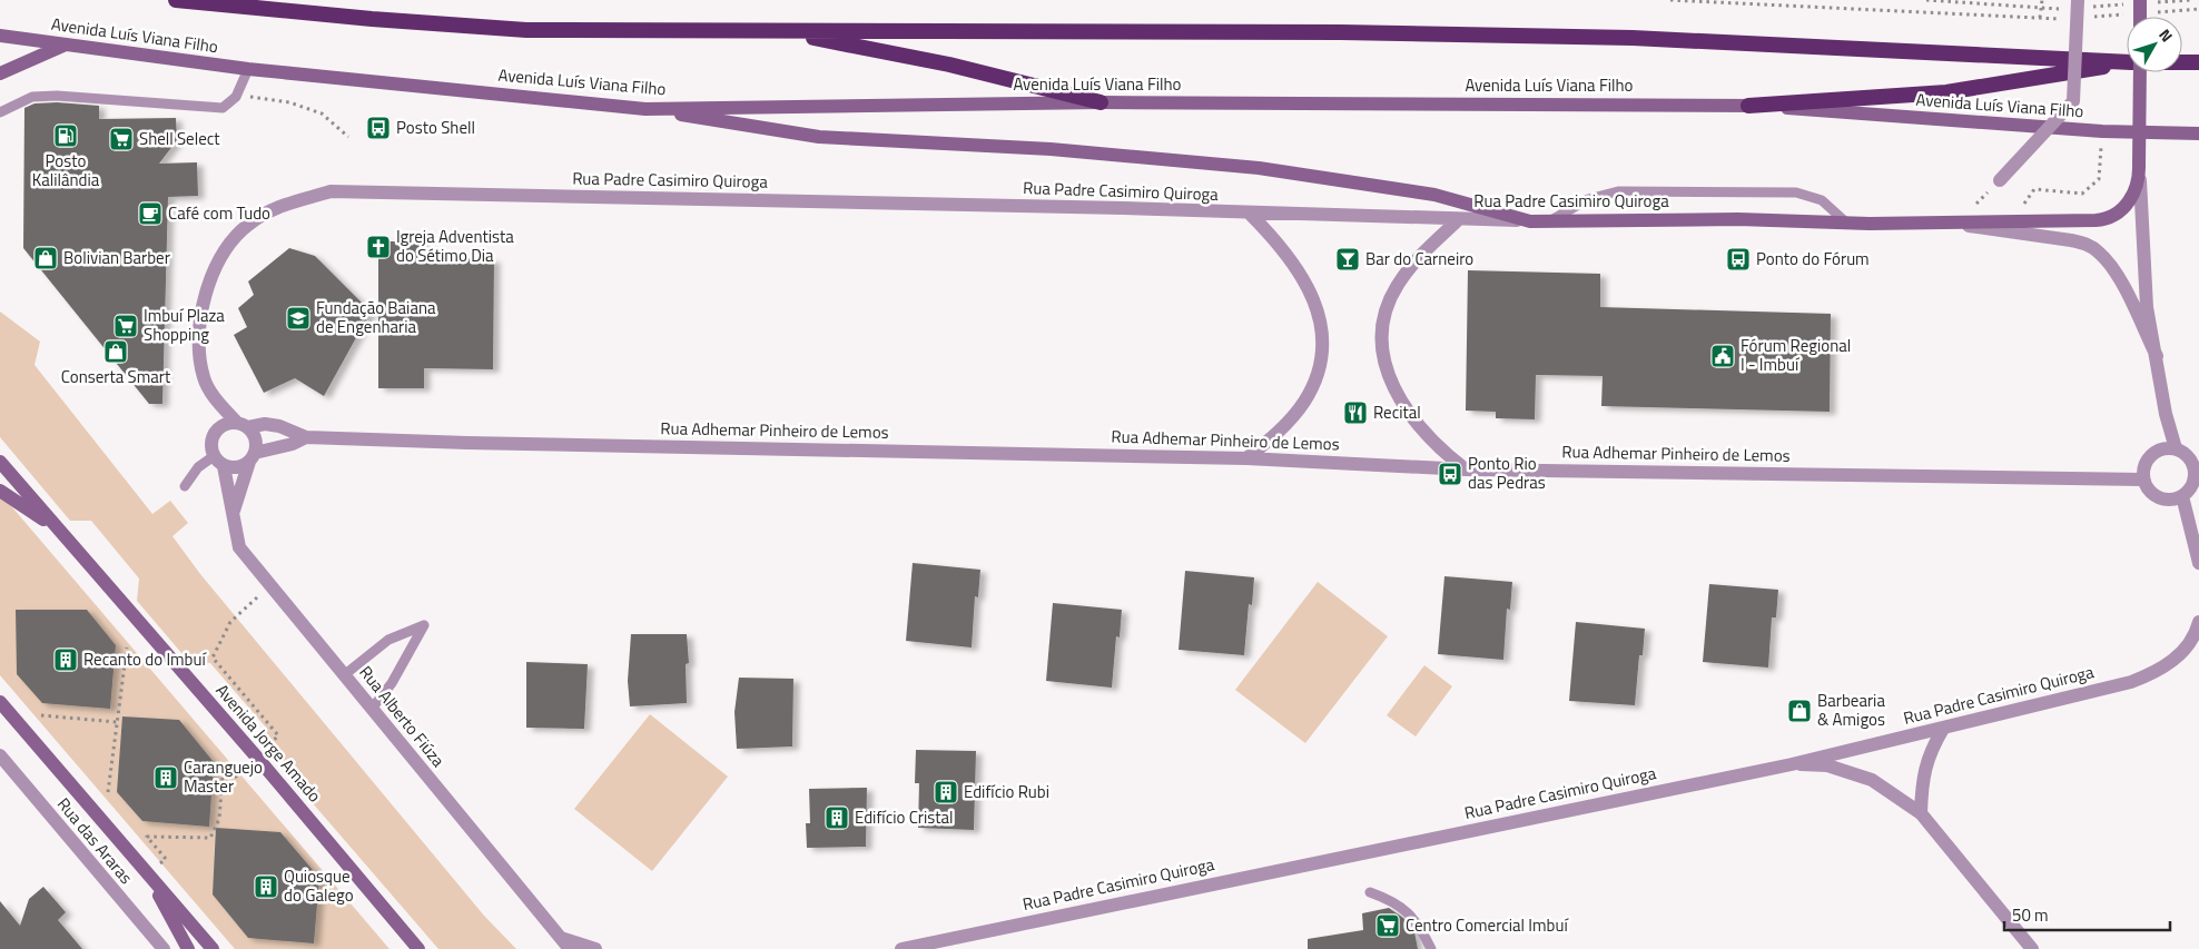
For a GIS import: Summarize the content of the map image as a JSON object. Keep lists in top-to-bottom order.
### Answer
{
  "streets": {
    "main road": ["Avenida Luís Viana Filho", "Rua Padre Casimiro Quiroga", "Avenida Jorge Amado"],
    "street": ["Rua Adhemar Pinheiro de Lemos", "Rua Alberto Fiúza", "Rua das Araras"]
  },
  "crossings": [
    ["Rua Padre Casimiro Quiroga", "Rua Adhemar Pinheiro de Lemos"],
    ["Rua Padre Casimiro Quiroga", "Rua Alberto Fiúza"],
    ["Rua Adhemar Pinheiro de Lemos", "Rua Alberto Fiúza"]
  ],
  "places": {
    "bus stop": ["Posto Shell", "Ponto do Fórum", "Ponto Rio das Pedras"],
    "fuel station": ["Posto Kalilândia"],
    "supermarket": ["Shell Select", "Imbuí Plaza Shopping", "Centro Comercial Imbuí"],
    "cafe": ["Café com Tudo"],
    "church": ["Igreja Adventista do Sétimo Dia"],
    "shop": ["Bolivian Barber", "Conserta Smart", "Barbearia & Amigos"],
    "bar": ["Bar do Carneiro"],
    "school or university": ["Fundação Baiana de Engenharia"],
    "public building": ["Fórum Regional I - Imbuí"],
    "restaurant": ["Recital"],
    "building": [
      "Recanto do Imbuí",
      "Caranguejo Master",
      "Edifício Rubi",
      "Edifício Cristal",
      "Quiosque do Galego"
    ]
  },
  "scale_bar": "50 m",
  "north": "top right"
}
